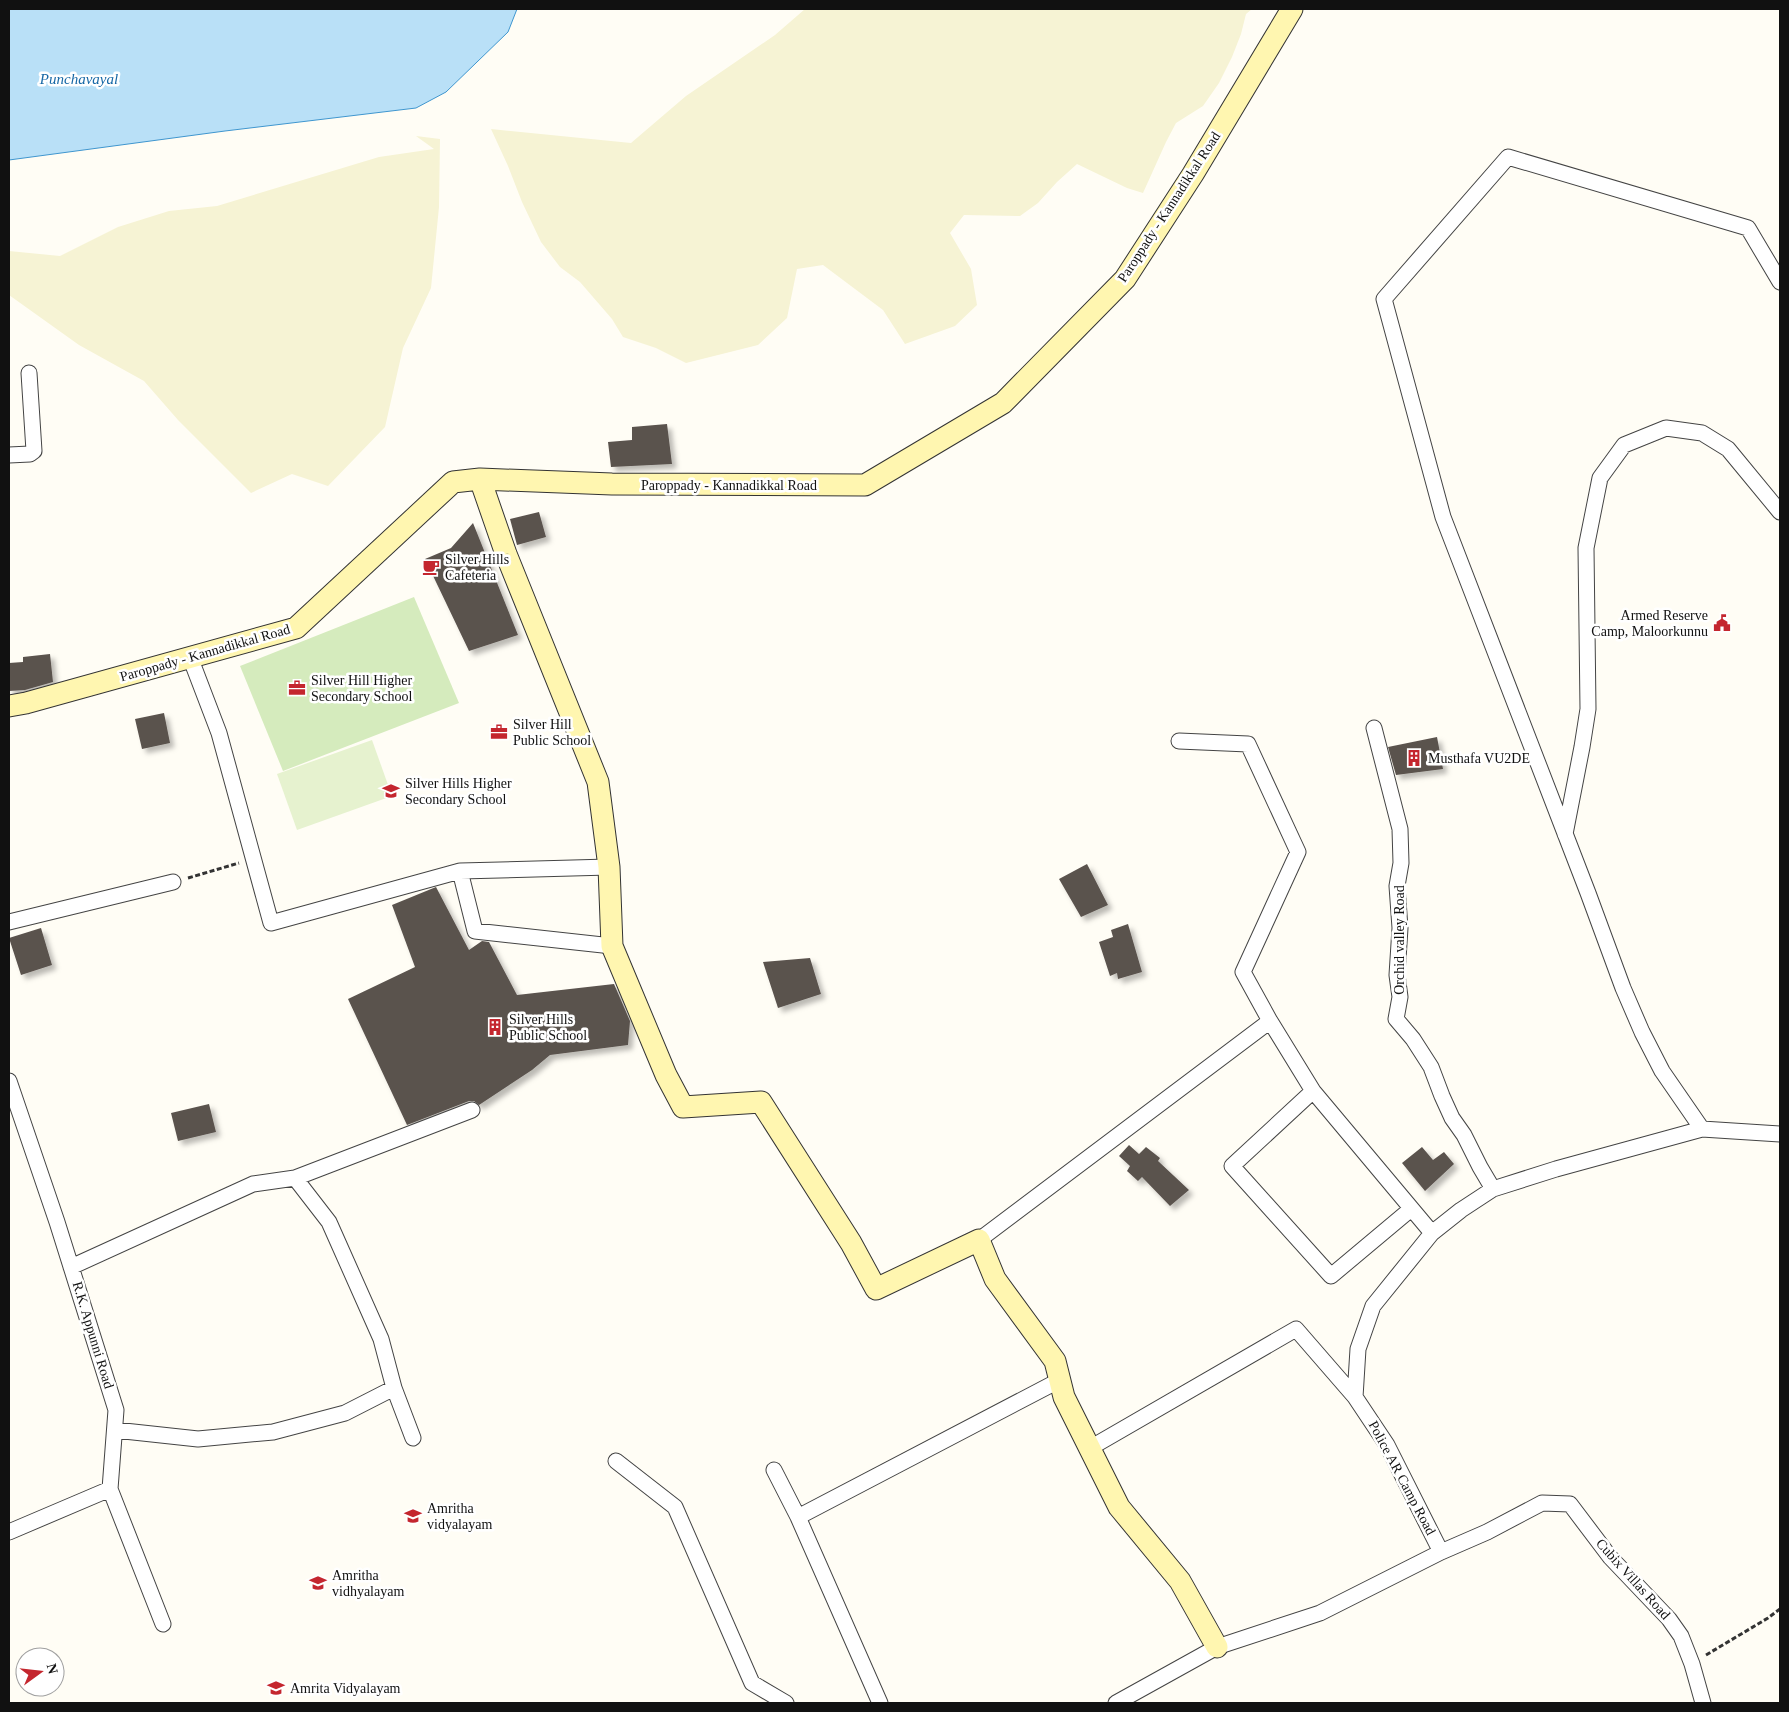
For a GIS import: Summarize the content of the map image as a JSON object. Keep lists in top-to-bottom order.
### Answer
{
  "streets": {
    "main road": ["Paroppady - Kannadikkal Road"],
    "street": [
      "Orchid valley Road",
      "R.K. Appunni Road",
      "Police AR Camp Road",
      "Cubix Villas Road"
    ]
  },
  "crossings": [
    ["Police AR Camp Road", "Cubix Villas Road"]
  ],
  "water": ["Punchavayal"],
  "places": {
    "cafe": ["Silver Hills Cafeteria"],
    "public building": ["Armed Reserve Camp, Maloorkunnu"],
    "office": ["Silver Hill Higher Secondary School", "Silver Hill Public School"],
    "building": ["Musthafa VU2DE", "Silver Hills Public School"],
    "school or university": [
      "Silver Hills Higher Secondary School",
      "Amritha vidyalayam",
      "Amritha vidhyalayam",
      "Amrita Vidyalayam"
    ]
  },
  "north": "right"
}
